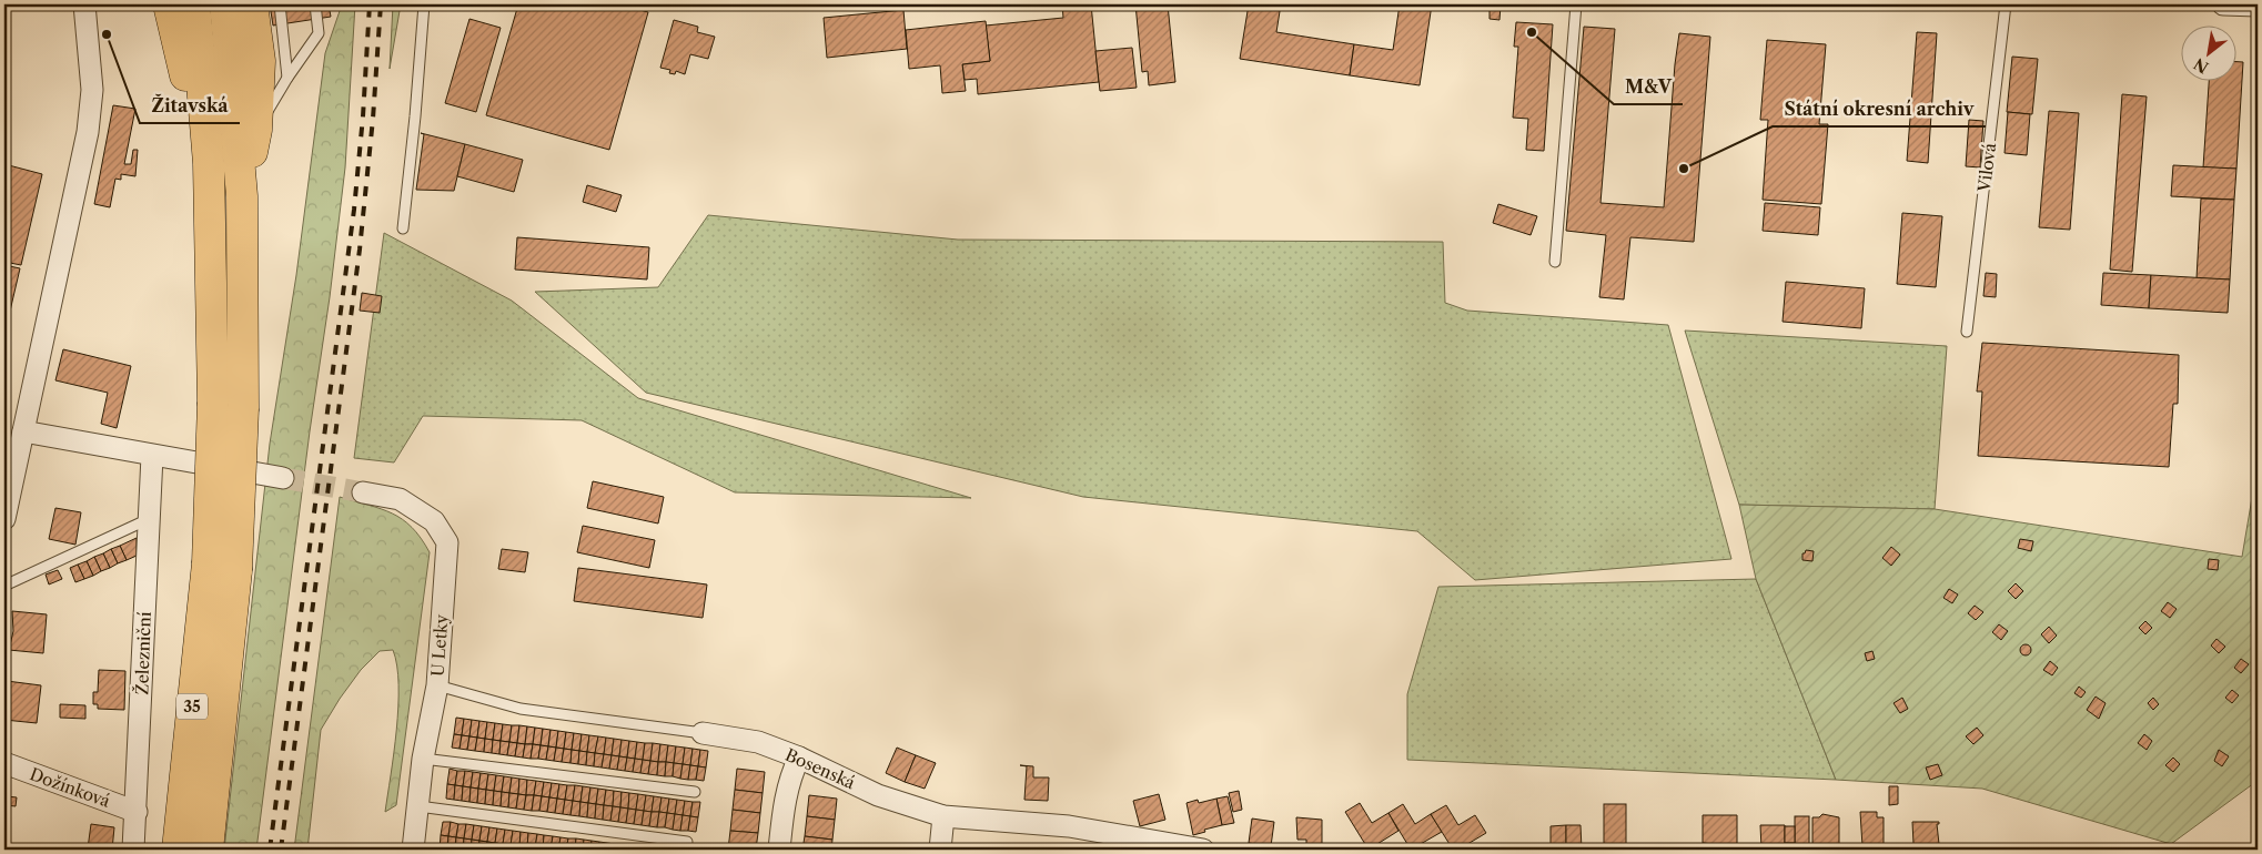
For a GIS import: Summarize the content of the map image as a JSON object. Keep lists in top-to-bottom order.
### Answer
{
  "streets": {
    "highway": ["35"],
    "street": [
      "U Letky",
      "Železniční",
      "Bosenská",
      "Dožínková"
    ],
    "lane": ["Vilová"]
  },
  "crossings": [
    ["U Letky", "Bosenská"],
    ["Železniční", "Dožínková"]
  ],
  "places": ["M&V", "Žitavská", "Státní okresní archiv"],
  "north": "bottom left"
}
